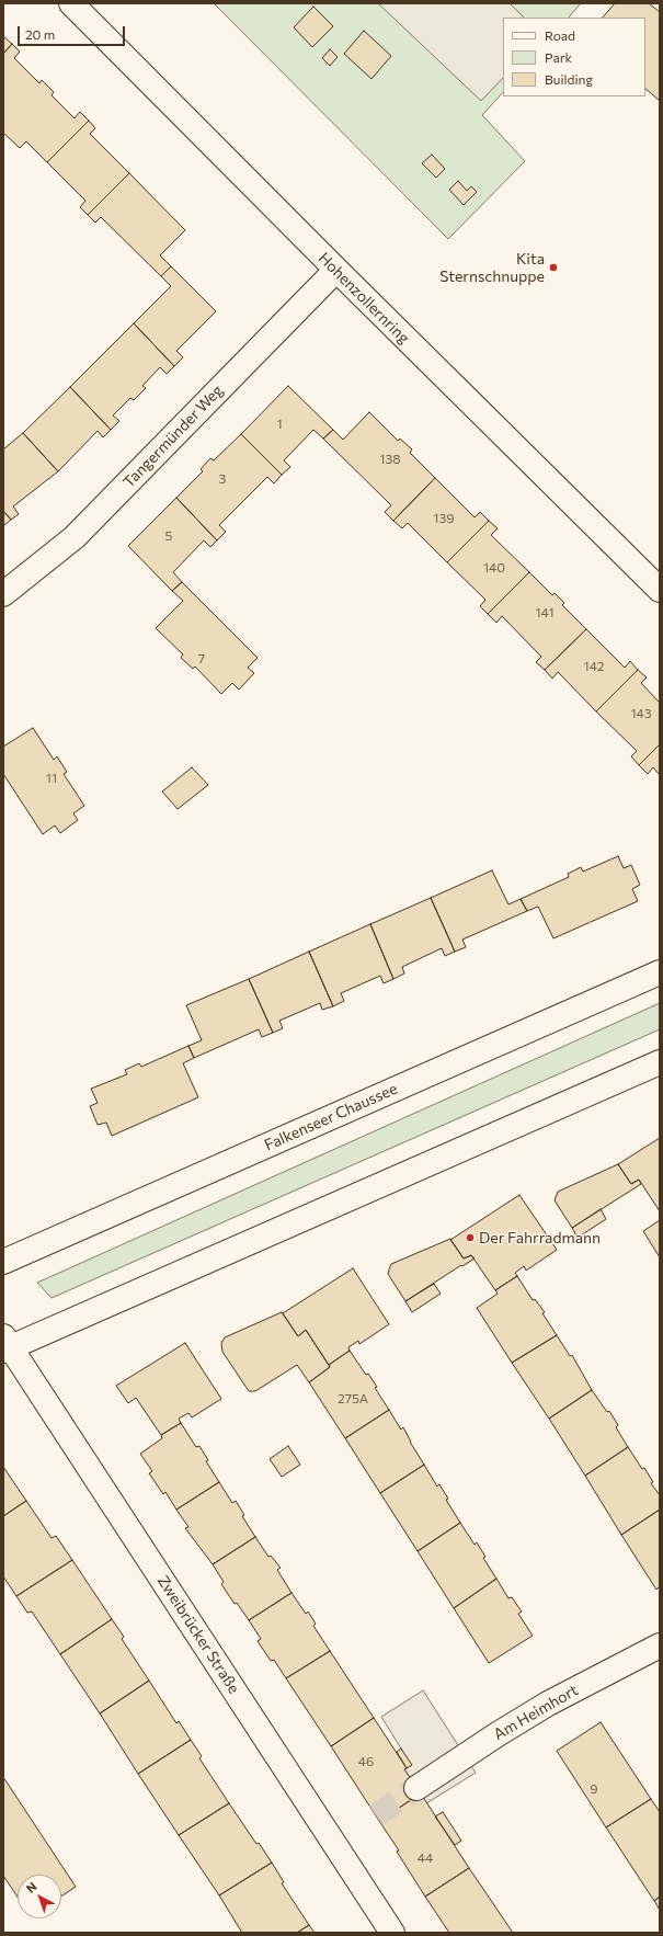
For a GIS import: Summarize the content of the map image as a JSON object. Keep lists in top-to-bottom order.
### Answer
{
  "streets": {
    "street": [
      "Hohenzollernring",
      "Tangermünder Weg",
      "Falkenseer Chaussee",
      "Zweibrücker Straße",
      "Am Heimhort"
    ]
  },
  "crossings": [
    ["Hohenzollernring", "Tangermünder Weg"]
  ],
  "places": ["Kita Sternschnuppe", "Der Fahrradmann"],
  "house_numbers": [
    "1",
    "138",
    "3",
    "139",
    "5",
    "140",
    "141",
    "7",
    "142",
    "143",
    "11",
    "275A",
    "46",
    "9",
    "44"
  ],
  "legend": ["Road", "Park", "Building"],
  "scale_bar": "20 m",
  "north": "top left"
}
